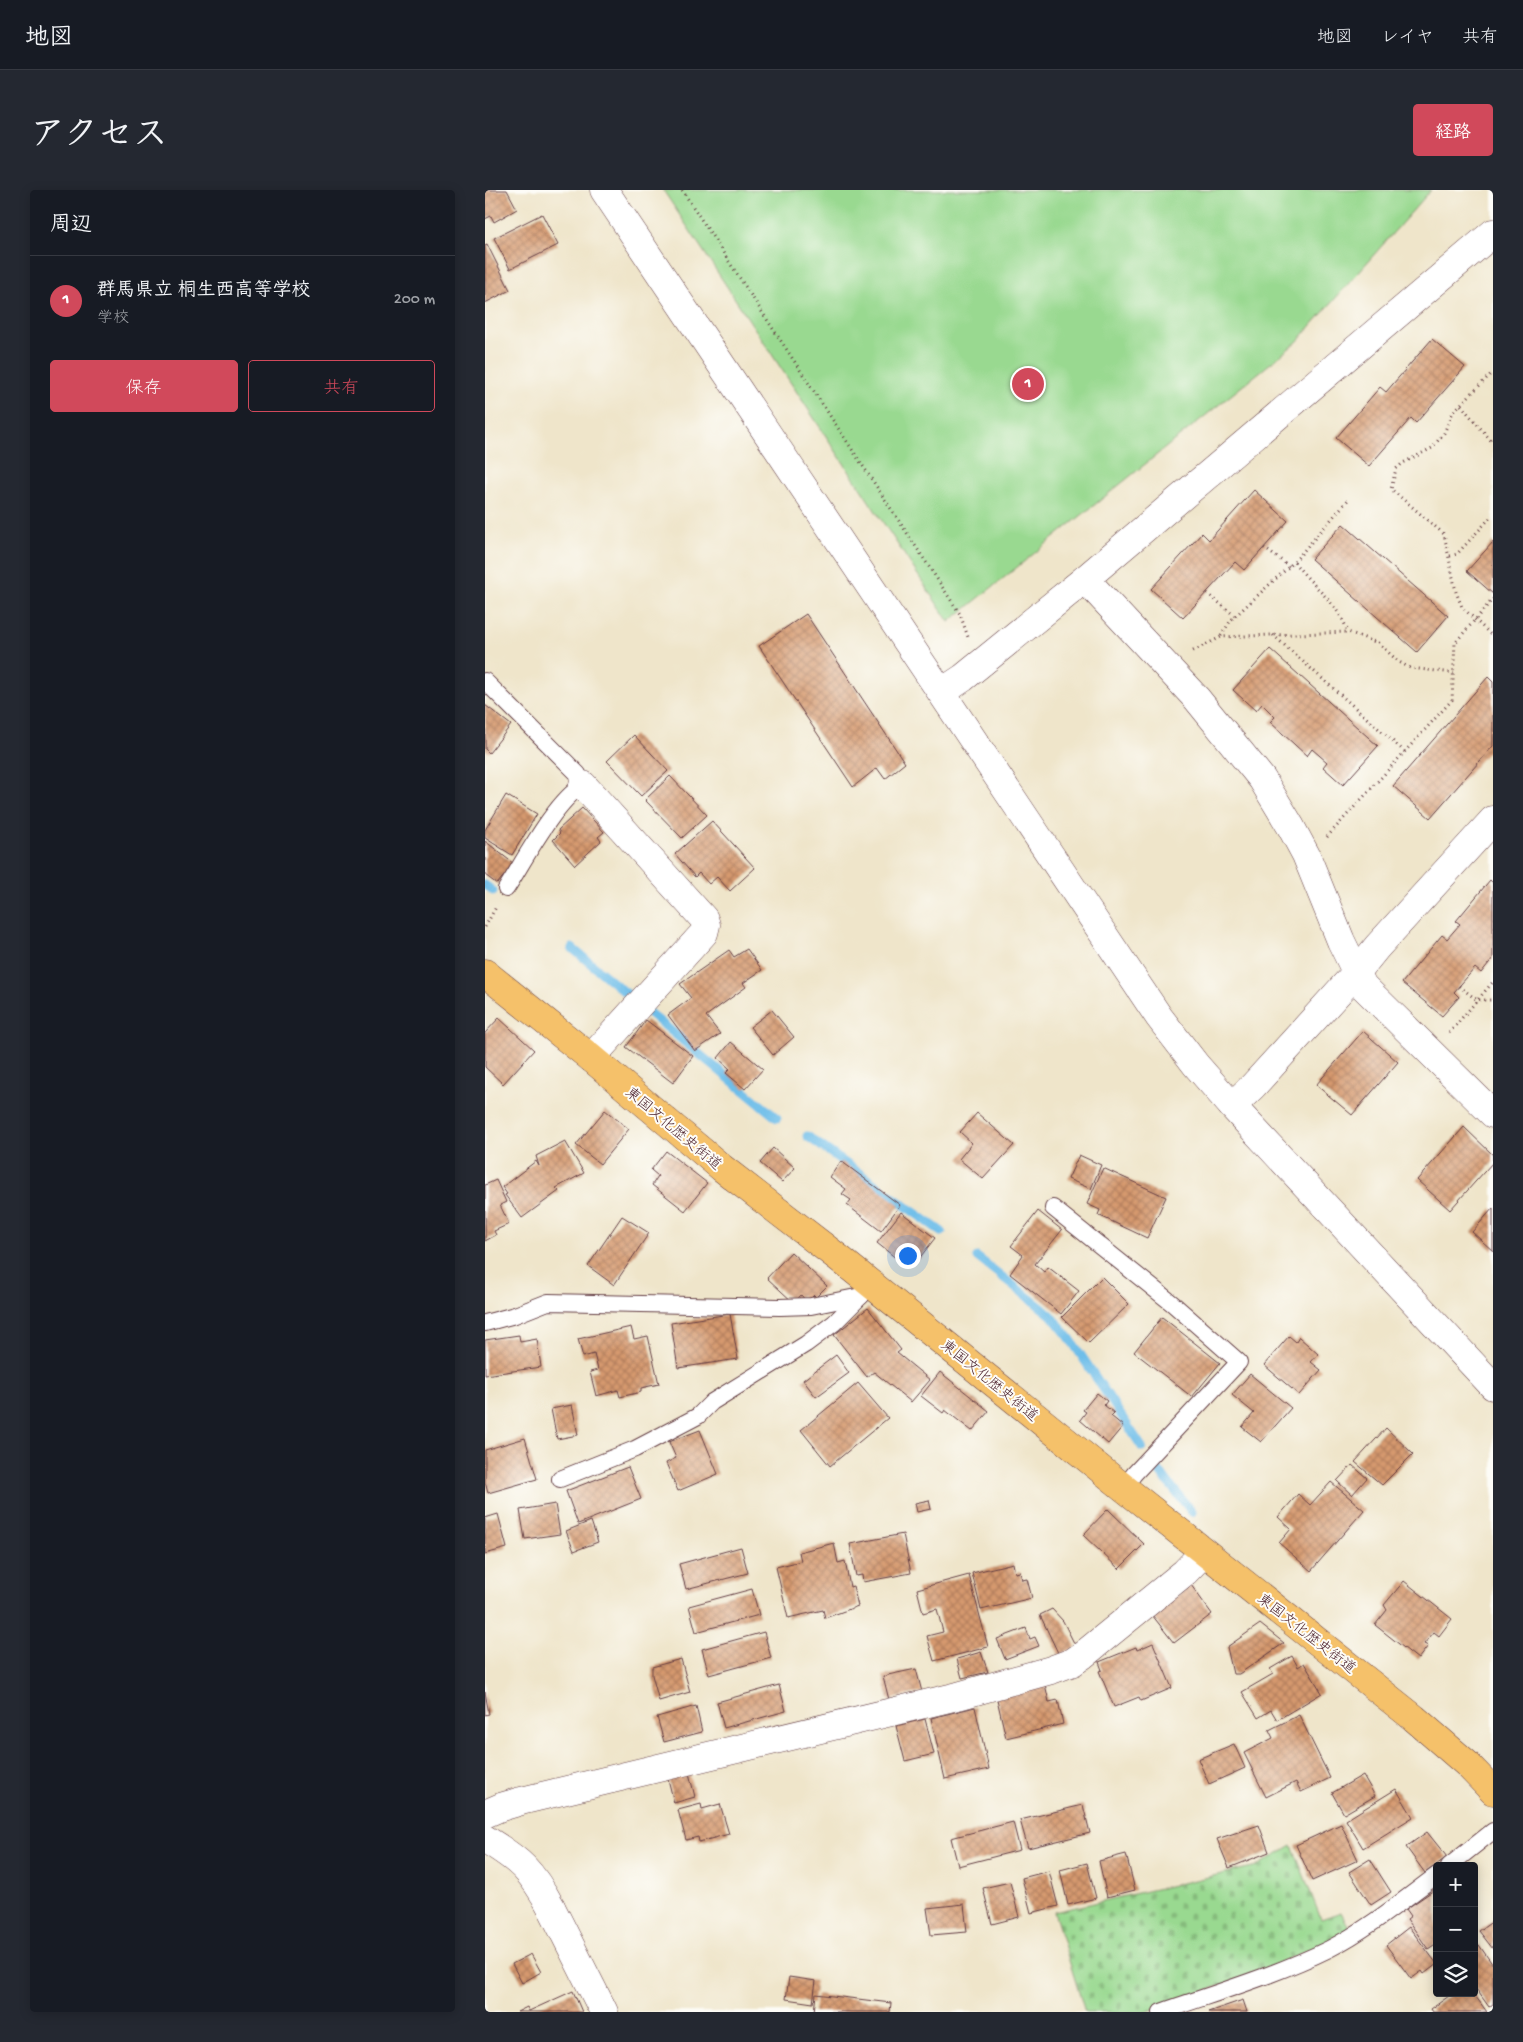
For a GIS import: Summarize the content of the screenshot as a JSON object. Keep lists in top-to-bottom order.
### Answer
{
  "streets": {
    "highway": ["東国文化歴史街道"]
  },
  "page": {
    "header": "地図",
    "nav": ["地図", "レイヤ", "共有"],
    "title": "アクセス",
    "buttons": [
      "経路",
      ["保存", "共有"]
    ],
    "heading": "周辺",
    "list": [
      {
        "mark": "1",
        "name": "群馬県立 桐生西高等学校",
        "note": "学校",
        "value": "200 m"
      }
    ],
    "pins": "1",
    "map_buttons": ["+", "−"]
  }
}
